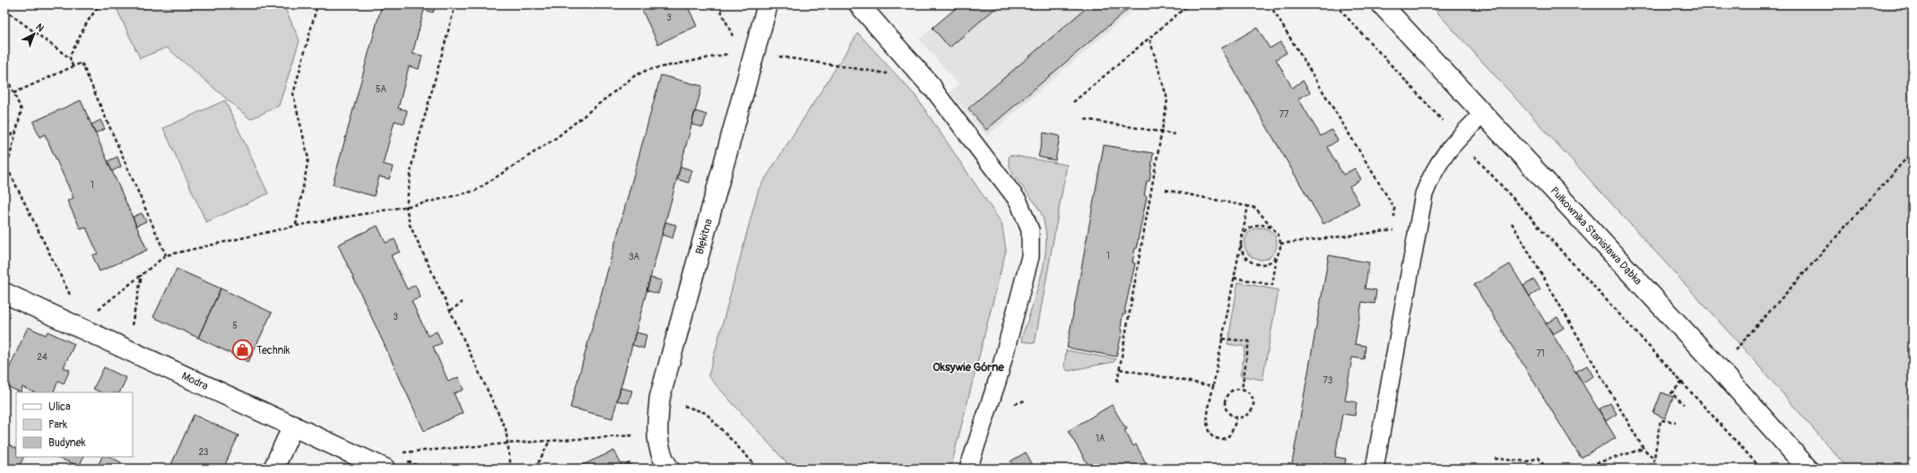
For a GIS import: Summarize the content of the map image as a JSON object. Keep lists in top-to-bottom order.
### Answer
{
  "streets": {
    "street": ["Pułkownika Stanisława Dąbka", "Błękitna", "Modra"]
  },
  "districts": ["Oksywie Górne"],
  "places": {
    "shop": ["Technik"]
  },
  "house_numbers": [
    "3",
    "5A",
    "77",
    "1",
    "1",
    "3A",
    "3",
    "5",
    "71",
    "24",
    "73",
    "1A",
    "23"
  ],
  "legend": ["Ulica", "Park", "Budynek"],
  "north": "top right"
}
